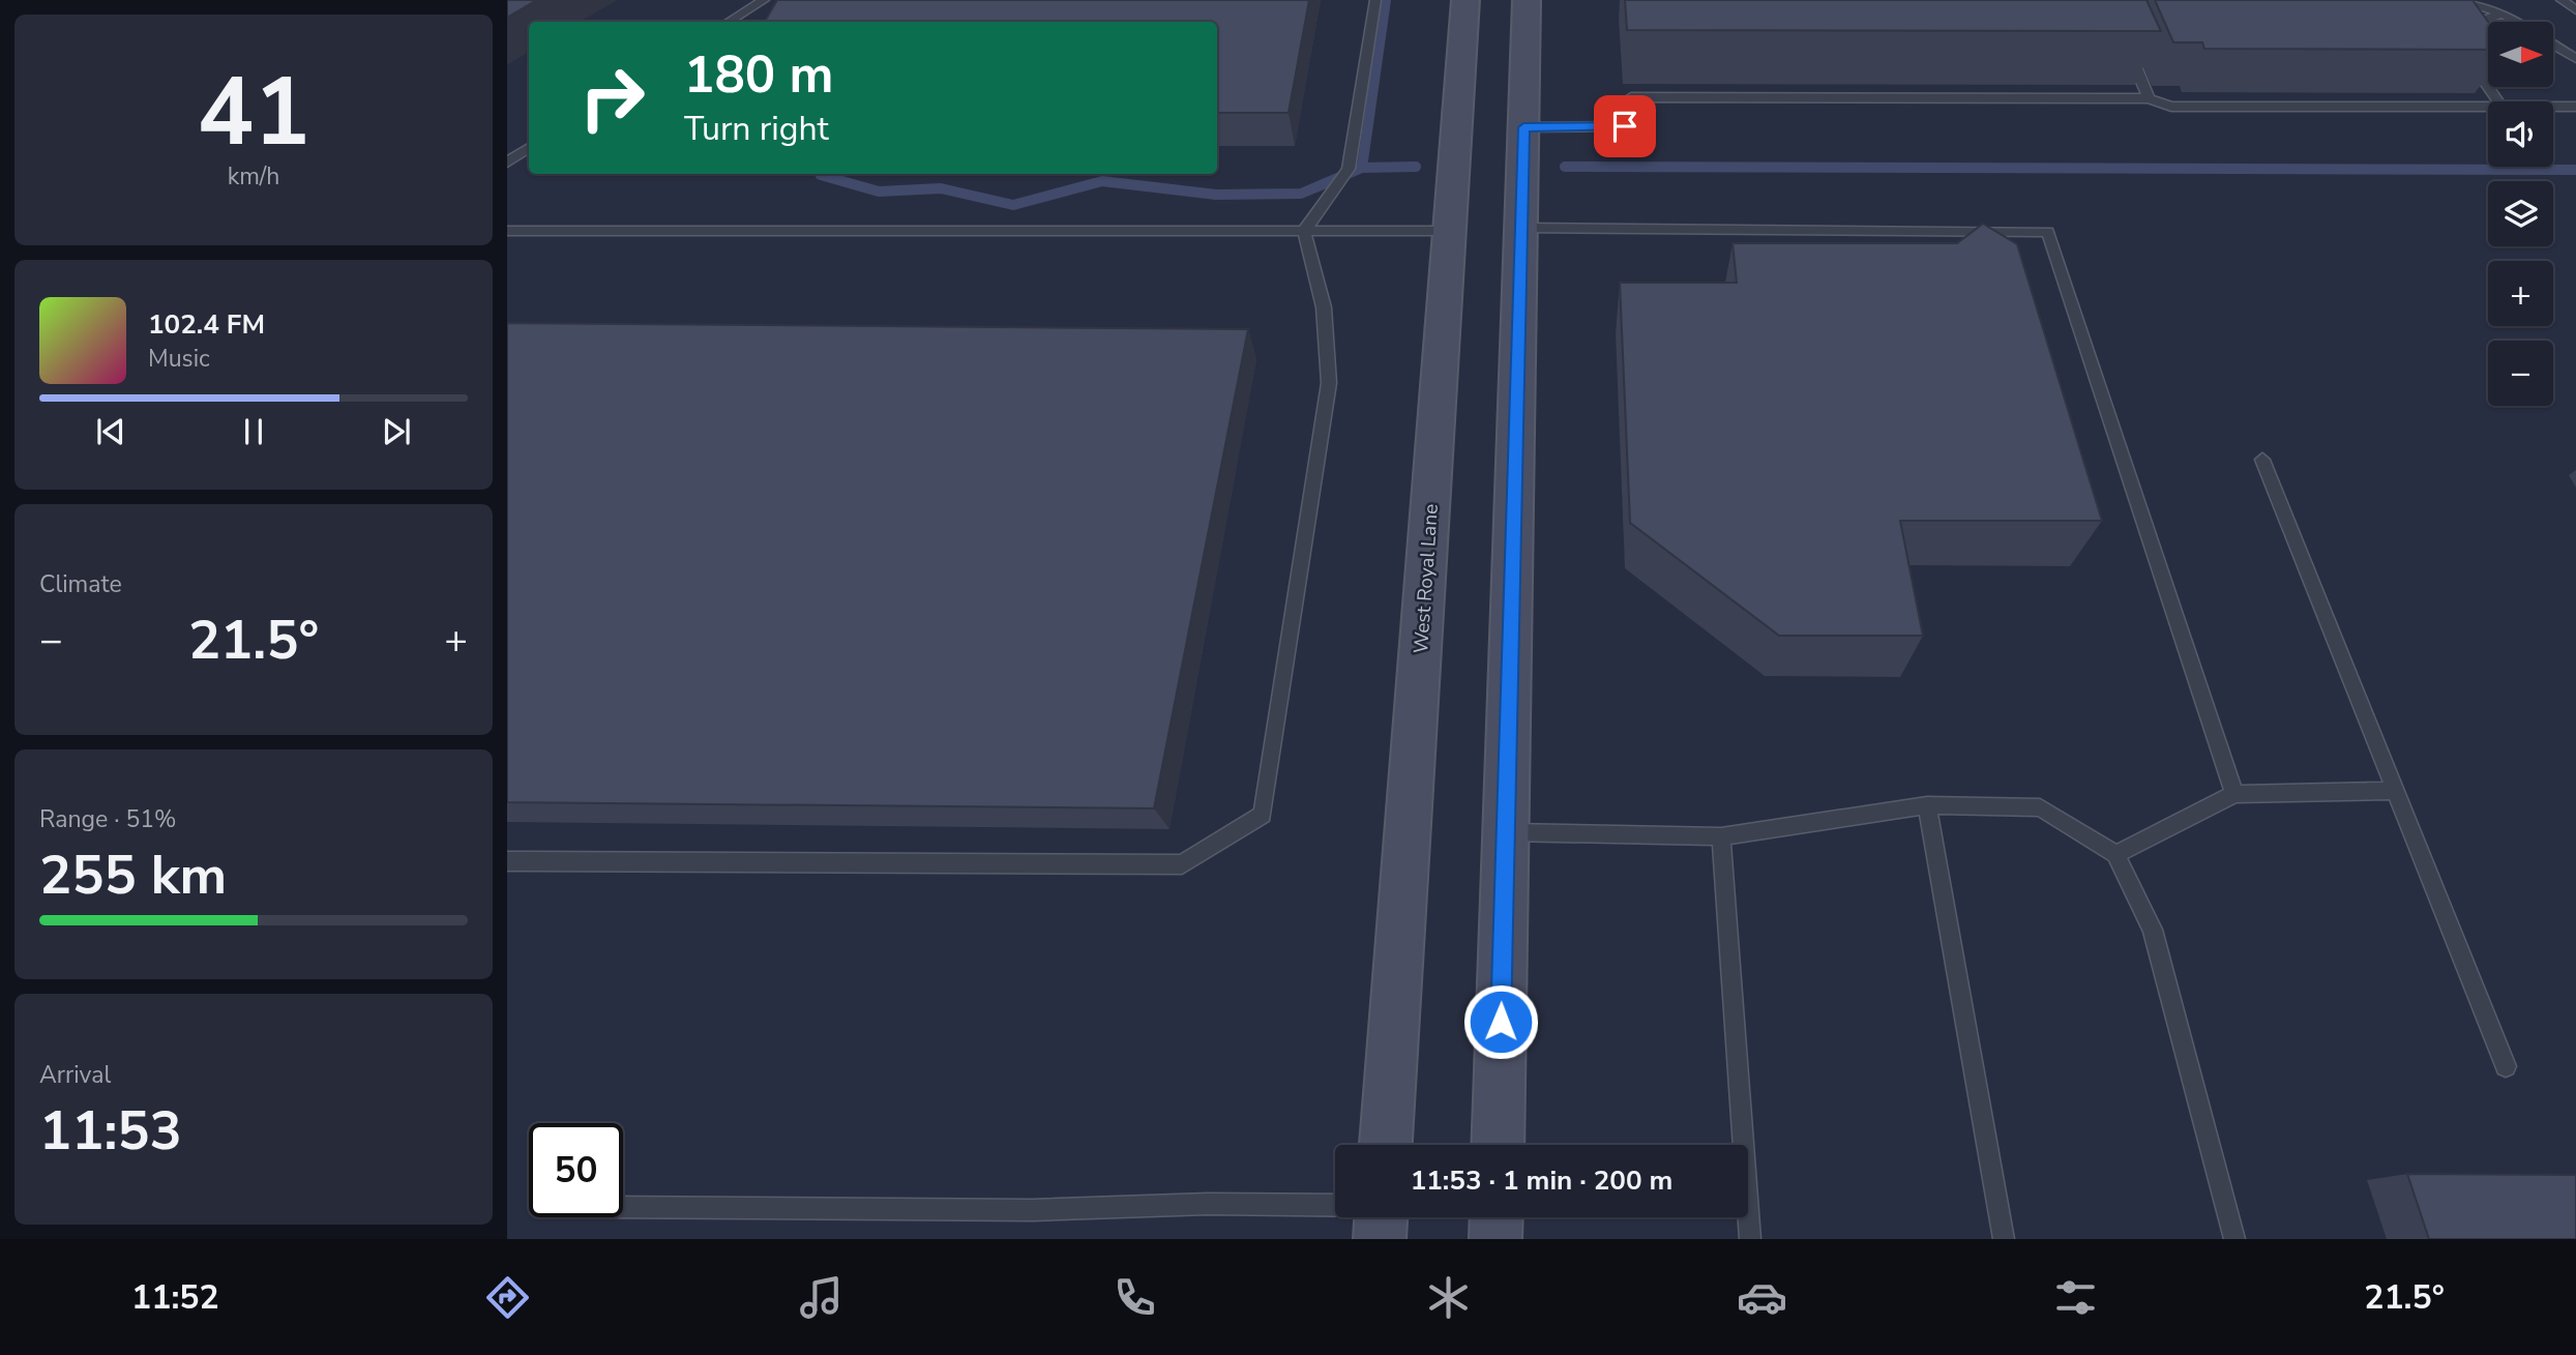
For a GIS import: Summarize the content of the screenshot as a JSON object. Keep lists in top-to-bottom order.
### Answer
{
  "streets": {
    "main road": ["West Royal Lane"]
  },
  "north": "right",
  "page": {
    "tile": [
      ["41", "km/h"],
      "Climate",
      ["Range · 51%", "255 km"],
      ["Arrival", "11:53"]
    ],
    "map_buttons": ["+", "−"],
    "turn": ["180 m", "Turn right"],
    "song": ["102.4 FM", "Music"],
    "heat": ["−", "21.5°", "+"],
    "limit": "50",
    "trip": "11:53 · 1 min · 200 m",
    "tabs": ["11:52", "21.5°"]
  }
}
